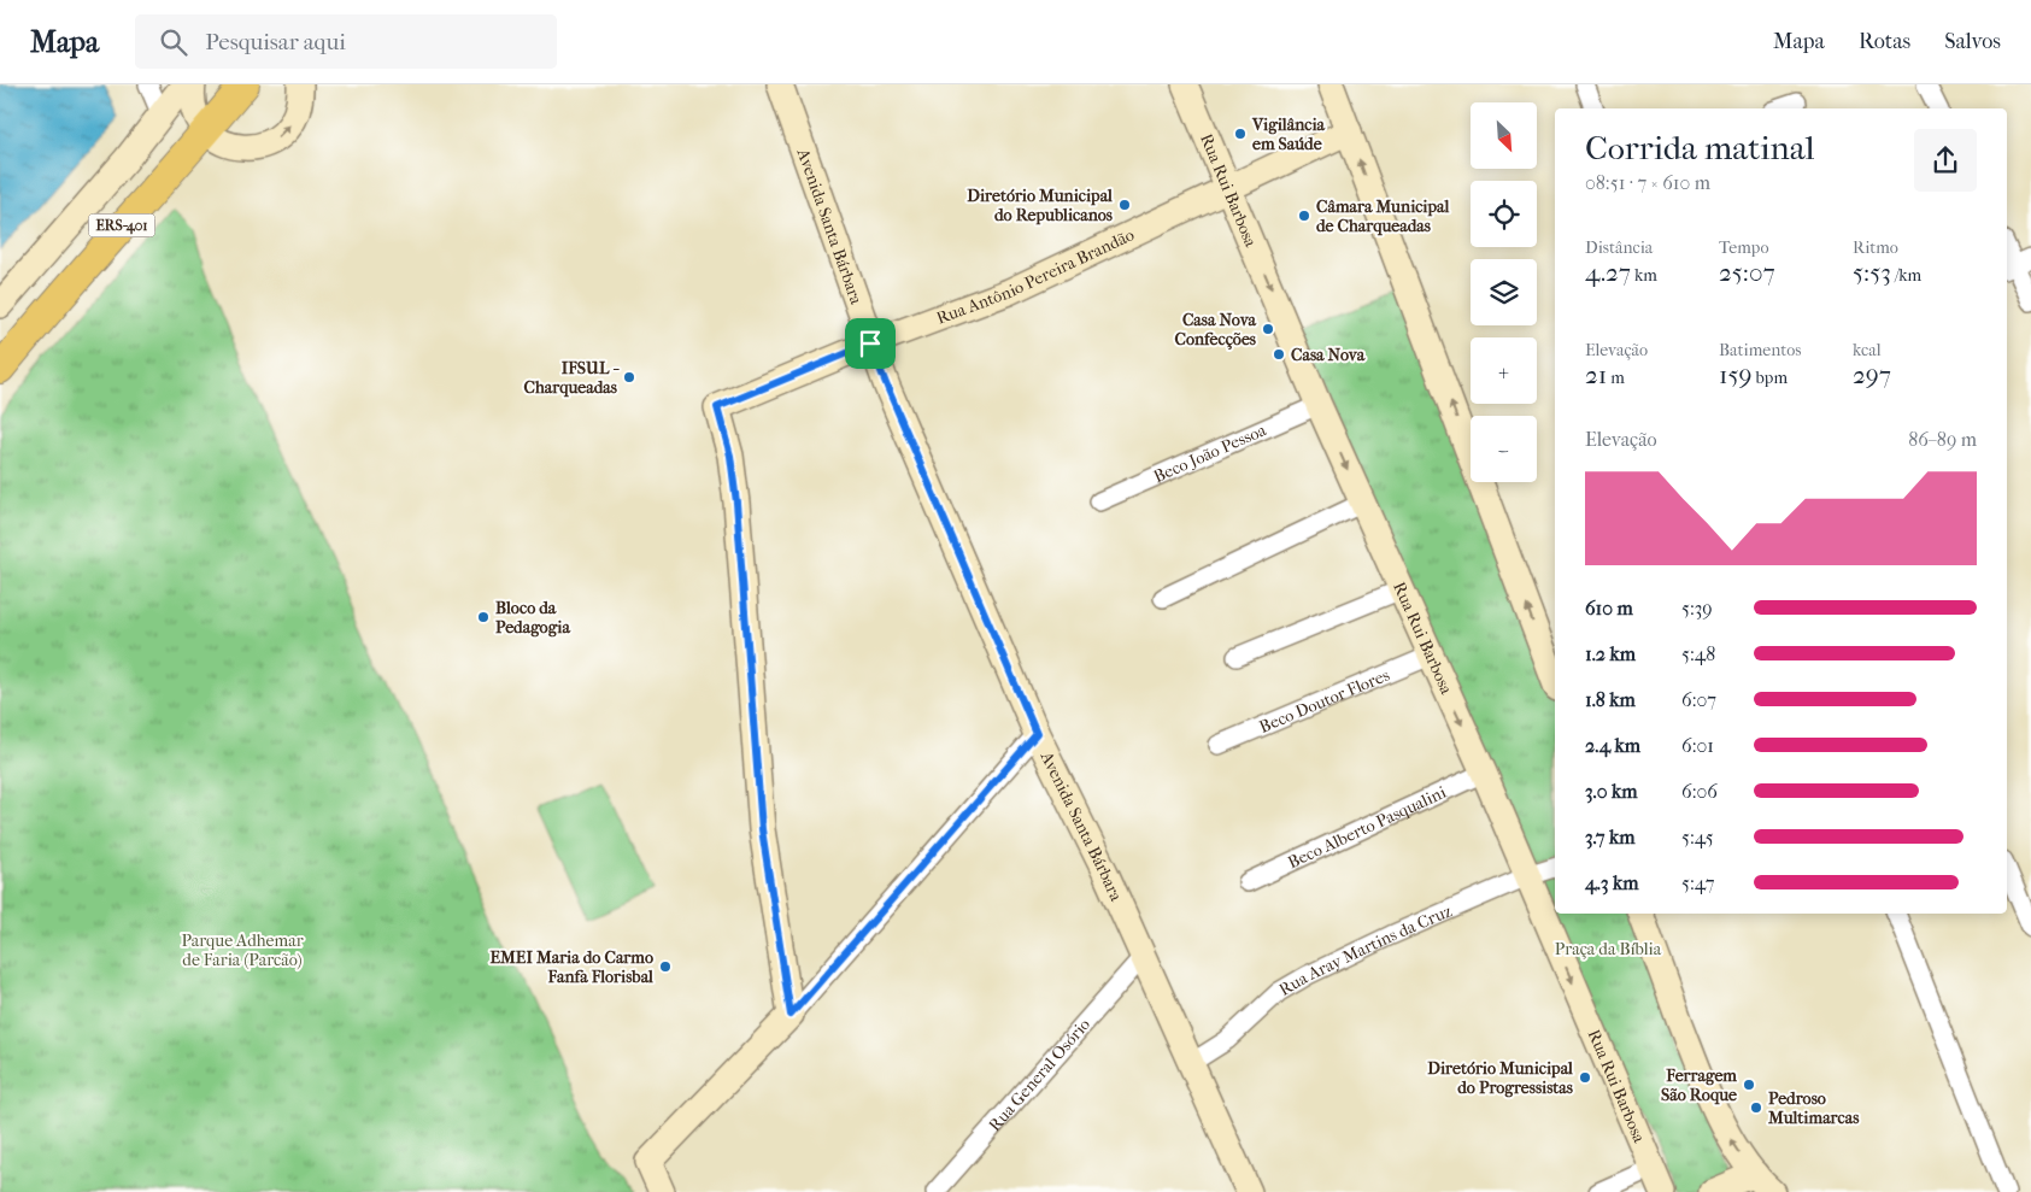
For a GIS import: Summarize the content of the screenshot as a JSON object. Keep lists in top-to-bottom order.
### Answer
{
  "streets": {
    "main road": ["ERS-401"],
    "street": [
      "Rua Rui Barbosa",
      "Avenida Santa Bárbara",
      "Rua Antônio Pereira Brandão",
      "Beco João Pessoa",
      "Beco Doutor Flores",
      "Beco Alberto Pasqualini",
      "Rua Aray Martins da Cruz",
      "Rua General Osório"
    ]
  },
  "crossings": [
    ["Rua Rui Barbosa", "Rua Antônio Pereira Brandão"],
    ["Rua Rui Barbosa", "Beco João Pessoa"],
    ["Rua Rui Barbosa", "Beco Doutor Flores"],
    ["Rua Rui Barbosa", "Beco Alberto Pasqualini"],
    ["Rua Rui Barbosa", "Rua Aray Martins da Cruz"],
    ["Avenida Santa Bárbara", "Rua Antônio Pereira Brandão"],
    ["Avenida Santa Bárbara", "Rua Aray Martins da Cruz"],
    ["Avenida Santa Bárbara", "Rua General Osório"]
  ],
  "parks": ["Parque Adhemar de Faria (Parcão)", "Praça da Bíblia"],
  "places": [
    "Vigilância em Saúde",
    "Diretório Municipal do Republicanos",
    "Câmara Municipal de Charqueadas",
    "Casa Nova Confecções",
    "Casa Nova",
    "IFSUL - Charqueadas",
    "Bloco da Pedagogia",
    "EMEI Maria do Carmo Fanfa Florisbal",
    "Diretório Municipal do Progressistas",
    "Ferragem São Roque",
    "Pedroso Multimarcas"
  ],
  "north": "bottom right",
  "page": {
    "header": "Mapa",
    "search": "Pesquisar aqui",
    "nav": ["Mapa", "Rotas", "Salvos"],
    "map_buttons": ["+", "−"],
    "heading": ["Corrida matinal", "08:51 · 7 × 610 m"],
    "stats": [
      ["Distância", "4.27 km"],
      ["Tempo", "25:07"],
      ["Ritmo", "5:53 /km"],
      ["Elevação", "21 m"],
      ["Batimentos", "159 bpm"],
      ["kcal", "297"]
    ],
    "chart": ["Elevação", "86–89 m"],
    "list": [
      {
        "name": "610 m",
        "note": "5:39"
      },
      {
        "name": "1.2 km",
        "note": "5:48"
      },
      {
        "name": "1.8 km",
        "note": "6:07"
      },
      {
        "name": "2.4 km",
        "note": "6:01"
      },
      {
        "name": "3.0 km",
        "note": "6:06"
      },
      {
        "name": "3.7 km",
        "note": "5:45"
      },
      {
        "name": "4.3 km",
        "note": "5:47"
      }
    ]
  }
}
